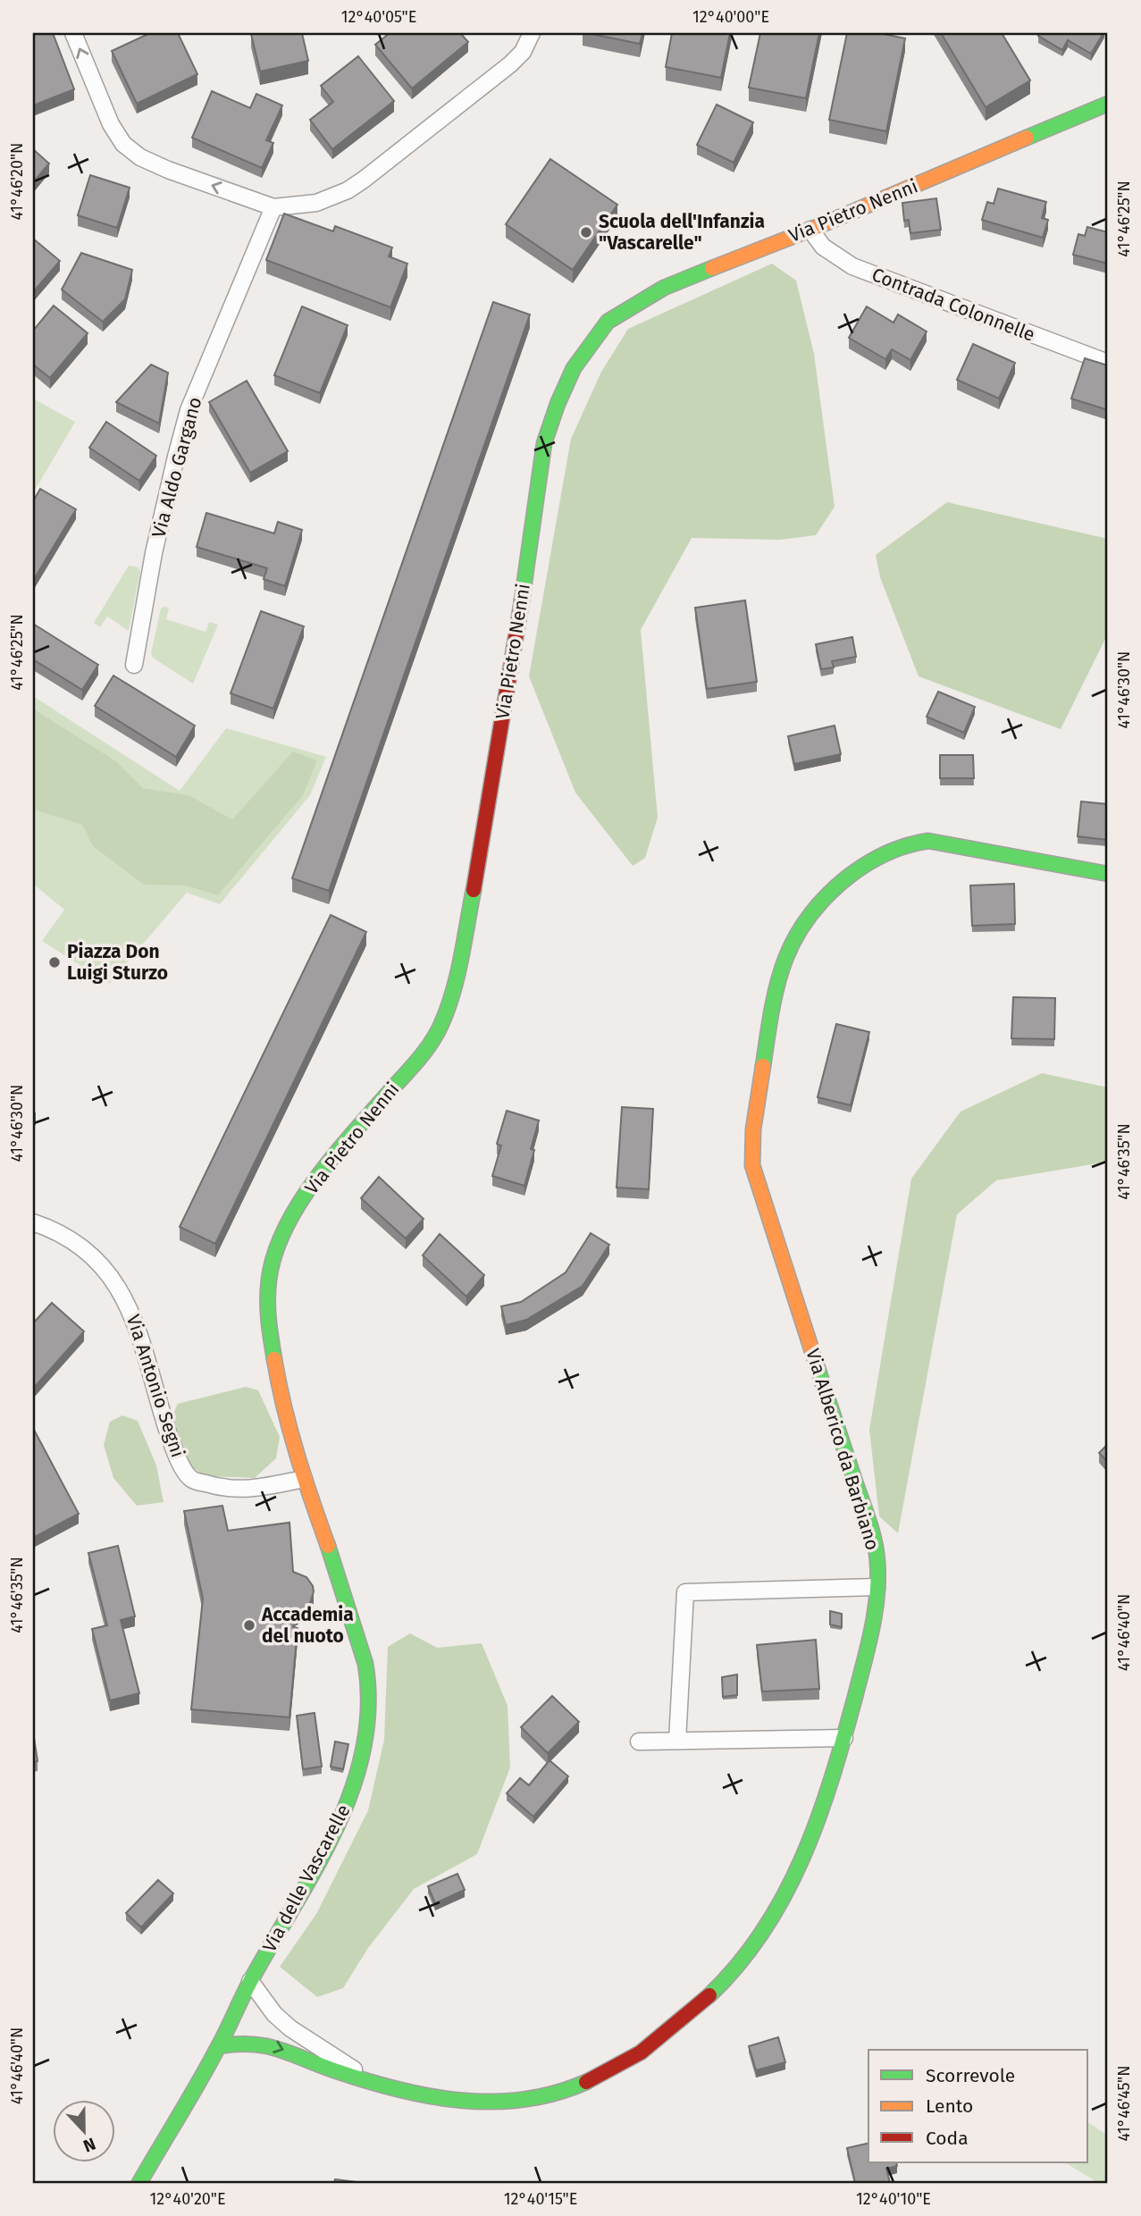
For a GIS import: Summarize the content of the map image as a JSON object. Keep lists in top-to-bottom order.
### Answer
{
  "streets": {
    "street": [
      "Via Pietro Nenni",
      "Contrada Colonnelle",
      "Via Aldo Gargano",
      "Via Antonio Segni",
      "Via Alberico da Barbiano",
      "Via delle Vascarelle"
    ]
  },
  "crossings": [
    ["Via Pietro Nenni", "Contrada Colonnelle"],
    ["Via Pietro Nenni", "Via Antonio Segni"],
    ["Via Pietro Nenni", "Via delle Vascarelle"],
    ["Via Antonio Segni", "Via delle Vascarelle"],
    ["Via Alberico da Barbiano", "Via delle Vascarelle"]
  ],
  "places": ["Scuola dell'Infanzia \"Vascarelle\"", "Piazza Don Luigi Sturzo", "Accademia del nuoto"],
  "legend": ["Scorrevole", "Lento", "Coda"],
  "north": "bottom",
  "coordinates": [
    "12°40'05\"E",
    "12°40'00\"E",
    "41°46'20\"N",
    "41°46'25\"N",
    "41°46'30\"N",
    "41°46'35\"N",
    "41°46'40\"N",
    "41°46'45\"N",
    "12°40'20\"E",
    "12°40'15\"E",
    "12°40'10\"E"
  ]
}
